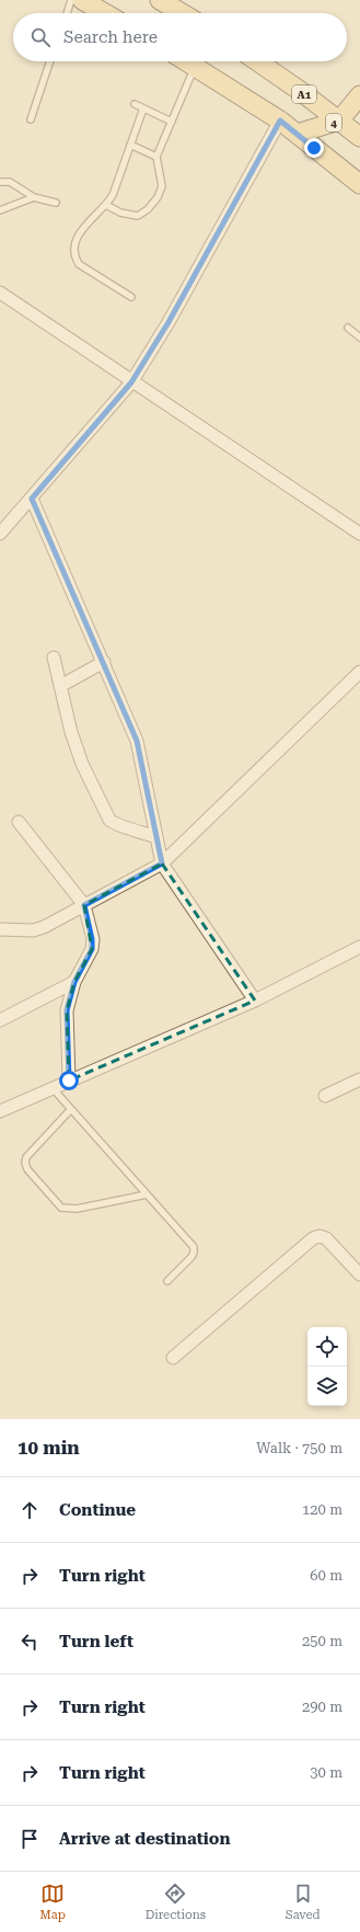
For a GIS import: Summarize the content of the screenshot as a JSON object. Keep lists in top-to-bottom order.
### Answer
{
  "streets": {
    "main road": ["A1", "4"]
  },
  "crossings": [
    ["A1", "4"]
  ],
  "page": {
    "search": "Search here",
    "heading": ["10 min", "Walk · 750 m"],
    "list": [
      ["Continue", "120 m"],
      ["Turn right", "60 m"],
      ["Turn left", "250 m"],
      ["Turn right", "290 m"],
      ["Turn right", "30 m"],
      "Arrive at destination"
    ],
    "nav": ["Map", "Directions", "Saved"]
  }
}
